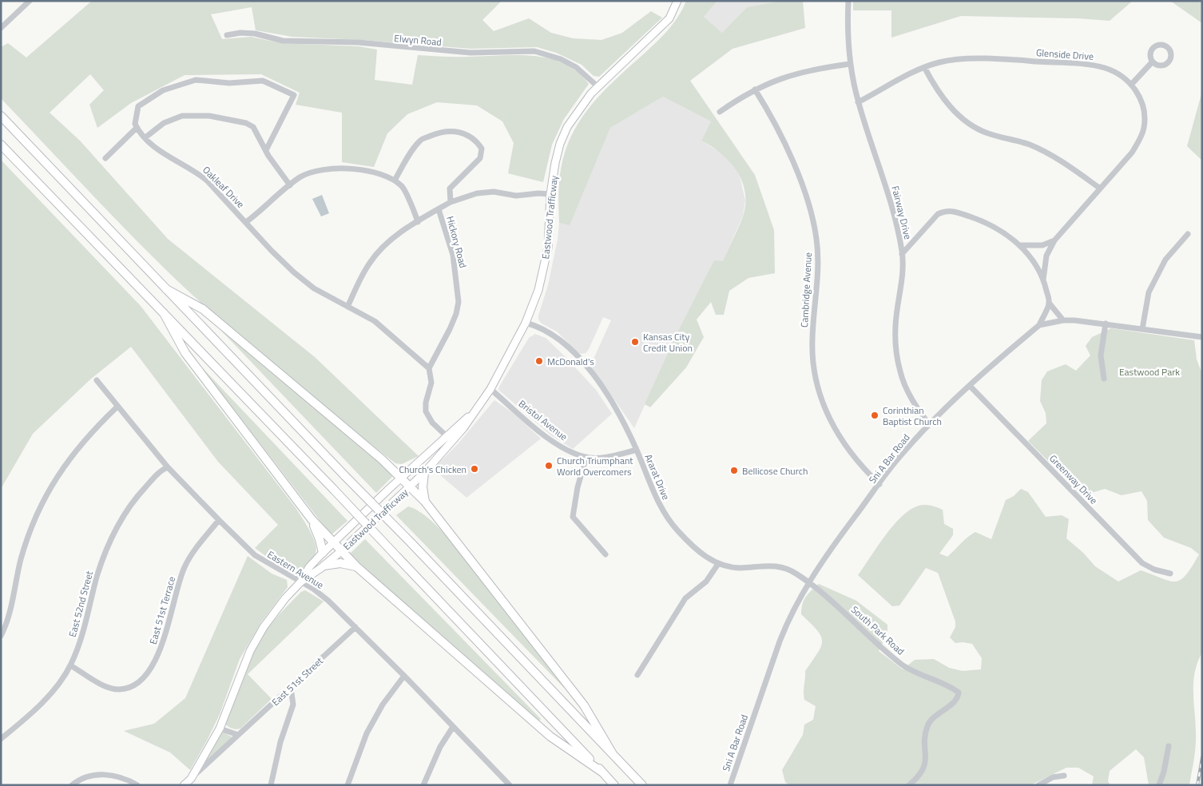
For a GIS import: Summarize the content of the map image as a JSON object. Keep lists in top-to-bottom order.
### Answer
{
  "streets": {
    "main road": ["Eastwood Trafficway", "East 51st Street"],
    "street": [
      "Elwyn Road",
      "Glenside Drive",
      "Oakleaf Drive",
      "Fairway Drive",
      "Hickory Road",
      "Cambridge Avenue",
      "Bristol Avenue",
      "Sni A Bar Road",
      "Ararat Drive",
      "Greenway Drive",
      "Eastern Avenue",
      "East 52nd Street",
      "East 51st Terrace",
      "South Park Road"
    ]
  },
  "crossings": [
    ["Elwyn Road", "Eastwood Trafficway"],
    ["Glenside Drive", "Fairway Drive"],
    ["Oakleaf Drive", "Hickory Road"],
    ["Fairway Drive", "Sni A Bar Road"],
    ["Eastwood Trafficway", "Bristol Avenue"],
    ["Eastwood Trafficway", "Ararat Drive"],
    ["Eastwood Trafficway", "Eastern Avenue"],
    ["Eastwood Trafficway", "East 51st Street"],
    ["Cambridge Avenue", "Sni A Bar Road"],
    ["Bristol Avenue", "Ararat Drive"],
    ["Sni A Bar Road", "Ararat Drive"],
    ["Sni A Bar Road", "Greenway Drive"],
    ["Sni A Bar Road", "South Park Road"],
    ["Ararat Drive", "South Park Road"],
    ["Eastern Avenue", "East 52nd Street"],
    ["Eastern Avenue", "East 51st Terrace"],
    ["Eastern Avenue", "East 51st Street"],
    ["East 52nd Street", "East 51st Terrace"]
  ],
  "parks": ["Eastwood Park"],
  "places": [
    "Kansas City Credit Union",
    "McDonald's",
    "Corinthian Baptist Church",
    "Church Triumphant World Overcomers",
    "Church's Chicken",
    "Bellicose Church"
  ]
}
